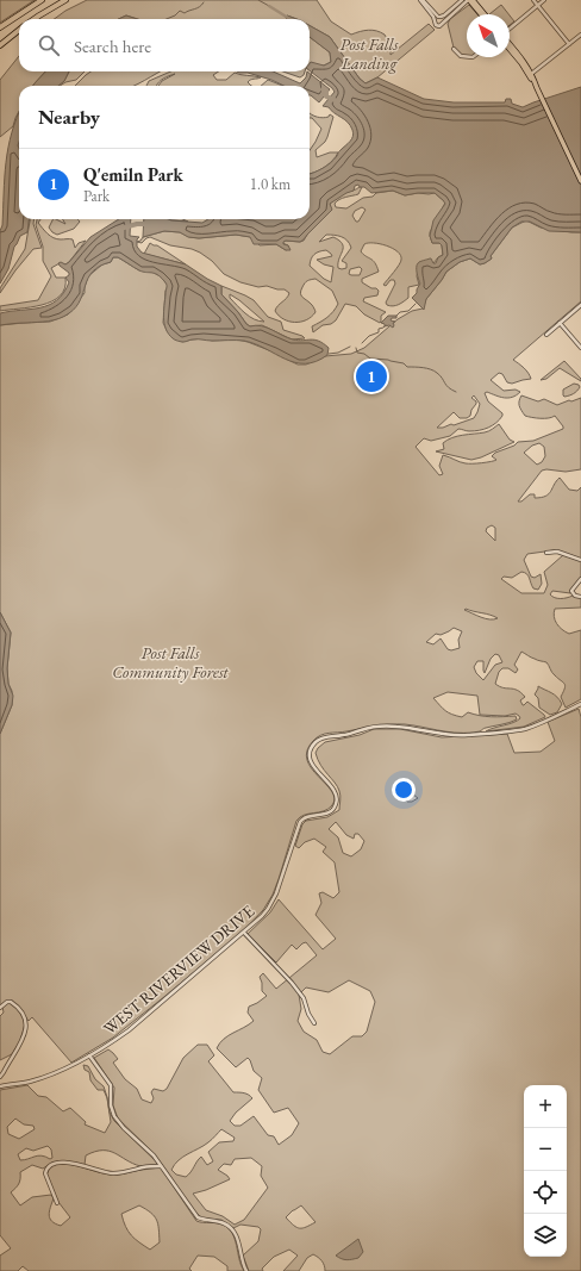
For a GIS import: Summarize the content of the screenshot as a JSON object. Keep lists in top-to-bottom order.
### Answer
{
  "streets": {
    "street": ["WEST RIVERVIEW DRIVE"]
  },
  "parks": ["Post Falls Landing", "Post Falls Community Forest"],
  "north": "top left",
  "page": {
    "search": "Search here",
    "heading": "Nearby",
    "list": [
      {
        "mark": "1",
        "name": "Q'emiln Park",
        "note": "Park",
        "value": "1.0 km"
      }
    ],
    "pins": "1",
    "map_buttons": ["+", "−"]
  }
}
